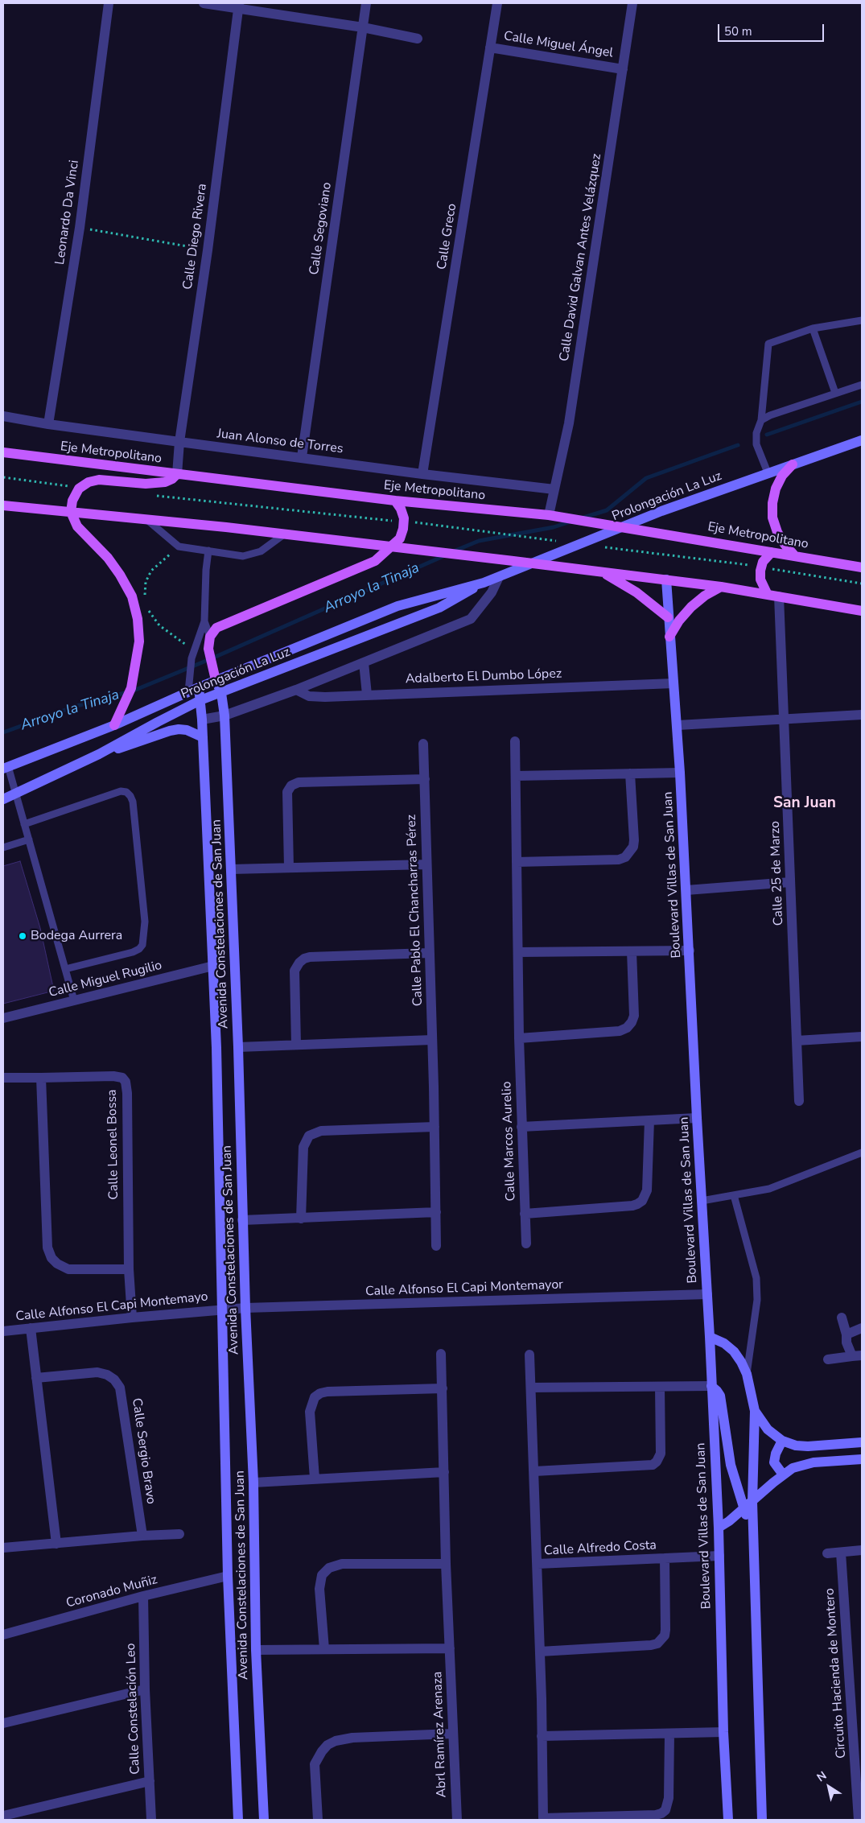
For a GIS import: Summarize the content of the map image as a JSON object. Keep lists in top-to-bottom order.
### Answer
{
  "streets": {
    "main road": ["Eje Metropolitano"],
    "street": [
      "Calle Miguel Ángel",
      "Leonardo Da Vinci",
      "Calle Segoviano",
      "Calle Diego Rivera",
      "Calle Greco",
      "Calle David Galvan Antes Velázquez",
      "Juan Alonso de Torres",
      "Prolongación La Luz",
      "Adalberto El Dumbo López",
      "Calle 25 de Marzo",
      "Boulevard Villas de San Juan",
      "Calle Pablo El Chancharras Pérez",
      "Avenida Constelaciones de San Juan",
      "Calle Miguel Rugilio",
      "Calle Marcos Aurelio",
      "Calle Leonel Bossa",
      "Calle Alfonso El Capi Montemayor",
      "Calle Alfonso El Capi Montemayo",
      "Calle Sergio Bravo",
      "Calle Alfredo Costa",
      "Coronado Muñiz",
      "Circuito Hacienda de Montero",
      "Calle Constelación Leo",
      "Abrl Ramírez Arenaza"
    ]
  },
  "crossings": [
    ["Calle Miguel Ángel", "Calle Greco"],
    ["Calle Miguel Ángel", "Calle David Galvan Antes Velázquez"],
    ["Leonardo Da Vinci", "Juan Alonso de Torres"],
    ["Calle Segoviano", "Juan Alonso de Torres"],
    ["Calle Diego Rivera", "Juan Alonso de Torres"],
    ["Calle Diego Rivera", "Eje Metropolitano"],
    ["Calle Greco", "Juan Alonso de Torres"],
    ["Calle David Galvan Antes Velázquez", "Juan Alonso de Torres"],
    ["Calle David Galvan Antes Velázquez", "Eje Metropolitano"],
    ["Eje Metropolitano", "Prolongación La Luz"],
    ["Prolongación La Luz", "Avenida Constelaciones de San Juan"],
    ["Adalberto El Dumbo López", "Boulevard Villas de San Juan"],
    ["Boulevard Villas de San Juan", "Calle Alfonso El Capi Montemayor"],
    ["Boulevard Villas de San Juan", "Calle Alfredo Costa"],
    ["Avenida Constelaciones de San Juan", "Calle Miguel Rugilio"],
    ["Avenida Constelaciones de San Juan", "Calle Alfonso El Capi Montemayor"],
    ["Avenida Constelaciones de San Juan", "Calle Alfonso El Capi Montemayo"],
    ["Avenida Constelaciones de San Juan", "Coronado Muñiz"],
    ["Calle Leonel Bossa", "Calle Alfonso El Capi Montemayo"],
    ["Calle Alfonso El Capi Montemayor", "Calle Alfonso El Capi Montemayo"],
    ["Coronado Muñiz", "Calle Constelación Leo"]
  ],
  "districts": ["San Juan"],
  "water": ["Arroyo la Tinaja"],
  "places": ["Bodega Aurrera"],
  "scale_bar": "50 m",
  "north": "top left"
}
